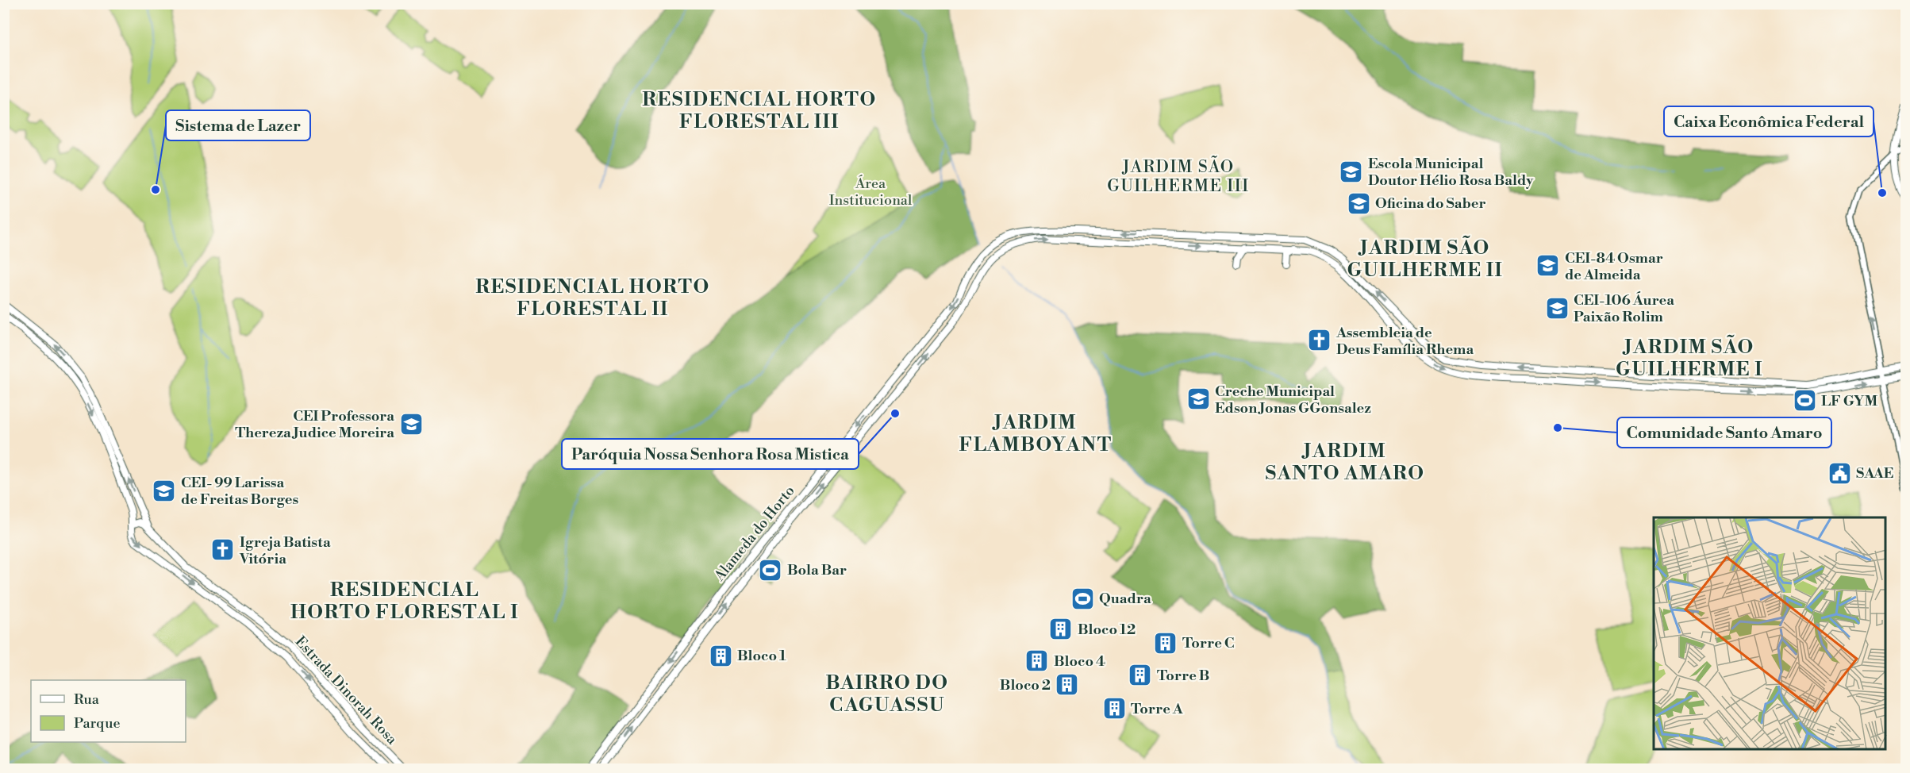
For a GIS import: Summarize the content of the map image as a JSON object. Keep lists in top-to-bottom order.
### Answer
{
  "streets": {
    "main road": ["Alameda do Horto", "Estrada Dinorah Rosa"]
  },
  "districts": [
    "RESIDENCIAL HORTO FLORESTAL III",
    "JARDIM SÃO GUILHERME III",
    "JARDIM SÃO GUILHERME II",
    "RESIDENCIAL HORTO FLORESTAL II",
    "JARDIM SÃO GUILHERME I",
    "JARDIM FLAMBOYANT",
    "JARDIM SANTO AMARO",
    "RESIDENCIAL HORTO FLORESTAL I",
    "BAIRRO DO CAGUASSU"
  ],
  "parks": ["Área Institucional"],
  "places": {
    "school or university": [
      "Escola Municipal Doutor Hélio Rosa Baldy",
      "Oficina do Saber",
      "CEI-84 Osmar de Almeida",
      "CEI-106 Áurea Paixão Rolim",
      "Creche Municipal Edson Jonas GGonsalez",
      "CEI Professora Thereza Judice Moreira",
      "CEI- 99 Larissa de Freitas Borges"
    ],
    "other": [
      "Sistema de Lazer",
      "Caixa Econômica Federal",
      "Paróquia Nossa Senhora Rosa Mistica",
      "Comunidade Santo Amaro"
    ],
    "church": ["Assembleia de Deus Família Rhema", "Igreja Batista Vitória"],
    "sports": ["LF GYM", "Bola Bar", "Quadra"],
    "public building": ["SAAE"],
    "building": [
      "Bloco 12",
      "Torre C",
      "Bloco 1",
      "Bloco 4",
      "Torre B",
      "Bloco 2",
      "Torre A"
    ]
  },
  "legend": ["Rua", "Parque"]
}
